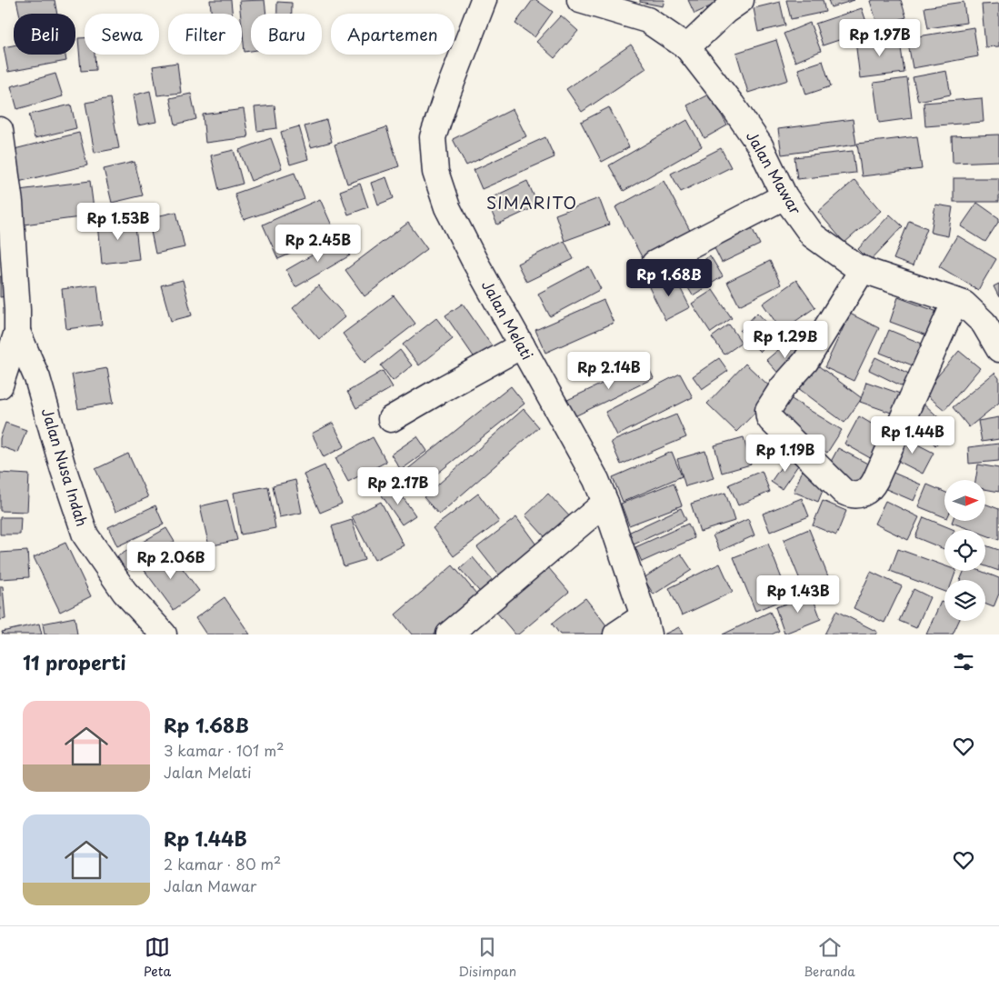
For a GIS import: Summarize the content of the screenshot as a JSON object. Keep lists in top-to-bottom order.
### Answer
{
  "streets": {
    "street": ["Jalan Mawar", "Jalan Melati", "Jalan Nusa Indah"]
  },
  "districts": ["SIMARITO"],
  "north": "right",
  "page": {
    "chip": [
      "Beli",
      "Sewa",
      "Filter",
      "Baru",
      "Apartemen"
    ],
    "price": [
      "Rp 1.97B",
      "Rp 1.53B",
      "Rp 2.45B",
      "Rp 1.68B",
      "Rp 1.29B",
      "Rp 2.14B",
      "Rp 1.44B",
      "Rp 1.19B",
      "Rp 2.17B",
      "Rp 2.06B",
      "Rp 1.43B"
    ],
    "heading": "11 properti",
    "list": [
      {
        "name": "Rp 1.68B",
        "note": "3 kamar · 101 m² · Jalan Melati"
      },
      {
        "name": "Rp 1.44B",
        "note": "2 kamar · 80 m² · Jalan Mawar"
      }
    ],
    "tabs": ["Peta", "Disimpan", "Beranda"]
  }
}
